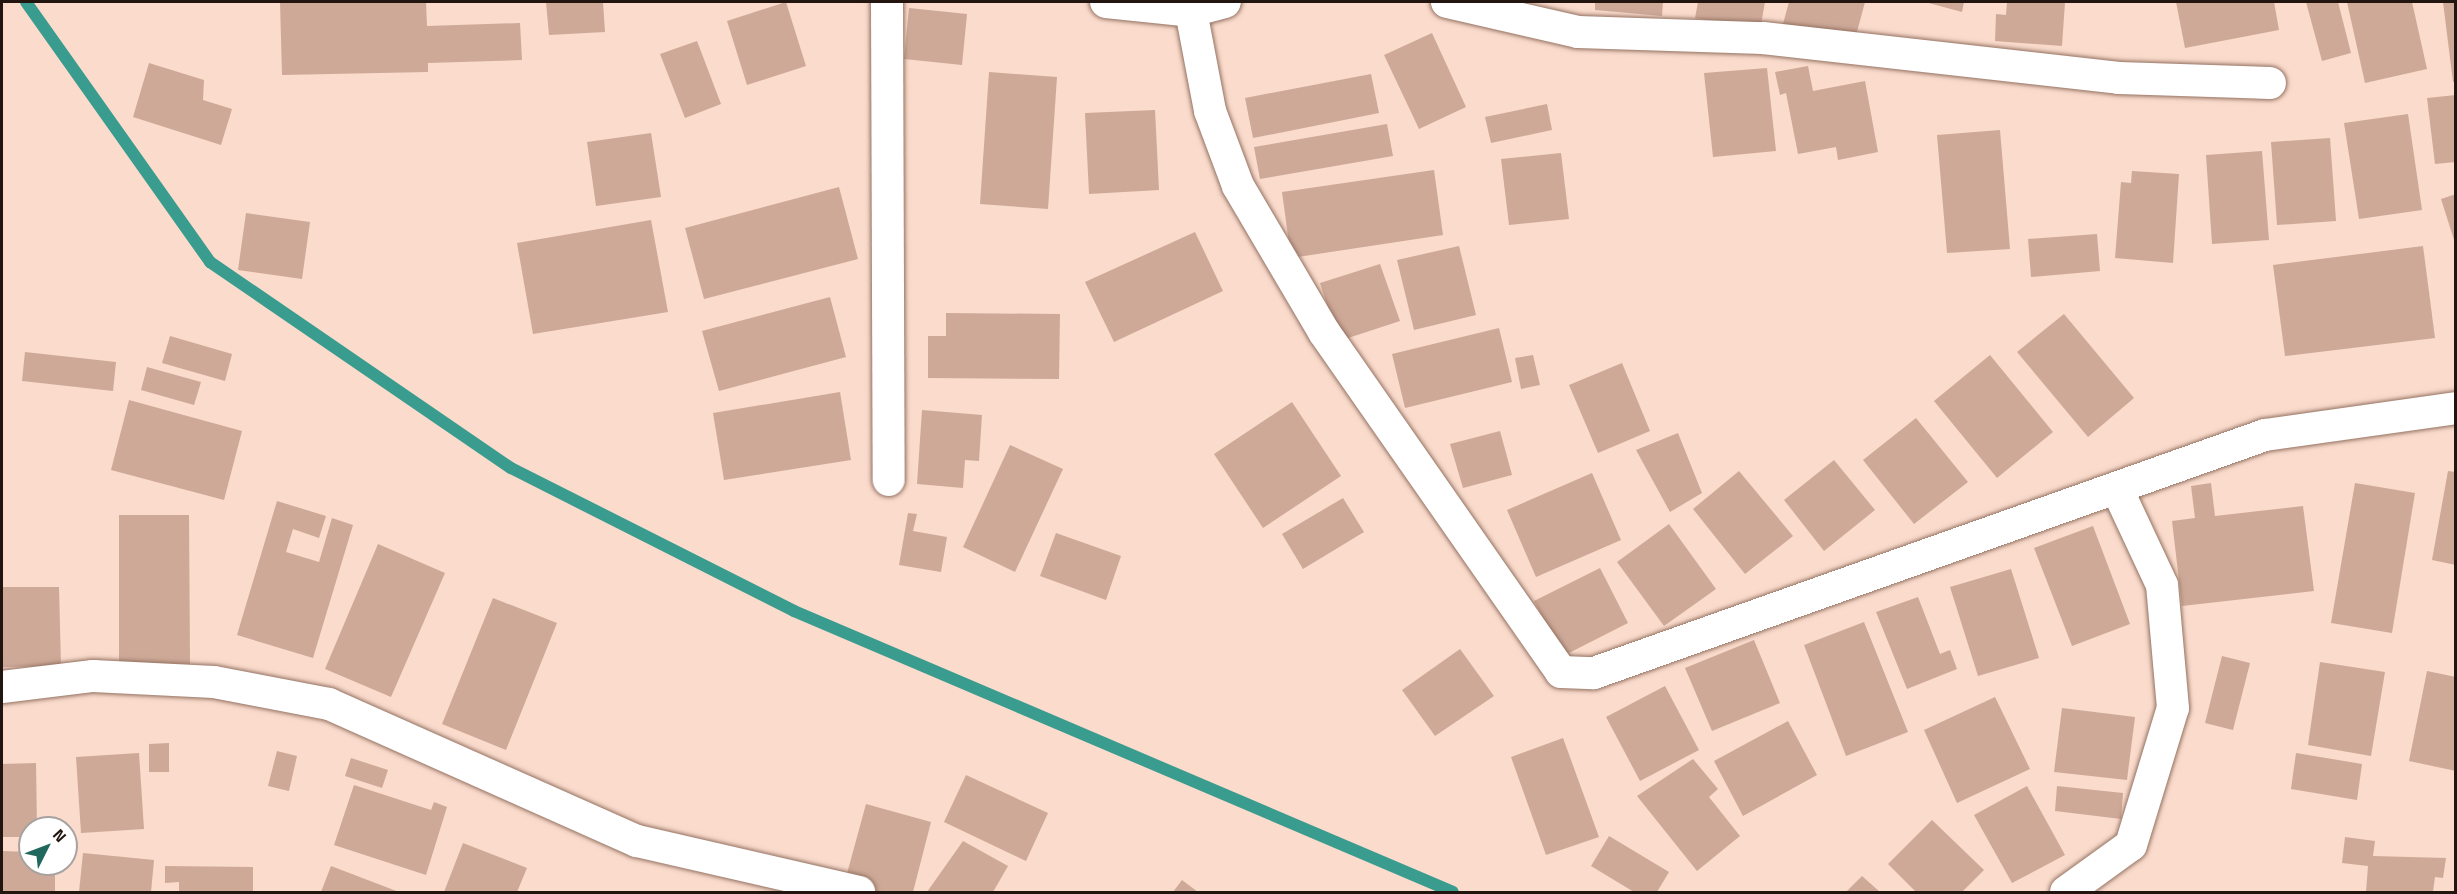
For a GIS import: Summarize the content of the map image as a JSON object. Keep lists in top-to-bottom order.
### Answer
{
  "north": "top right"
}
